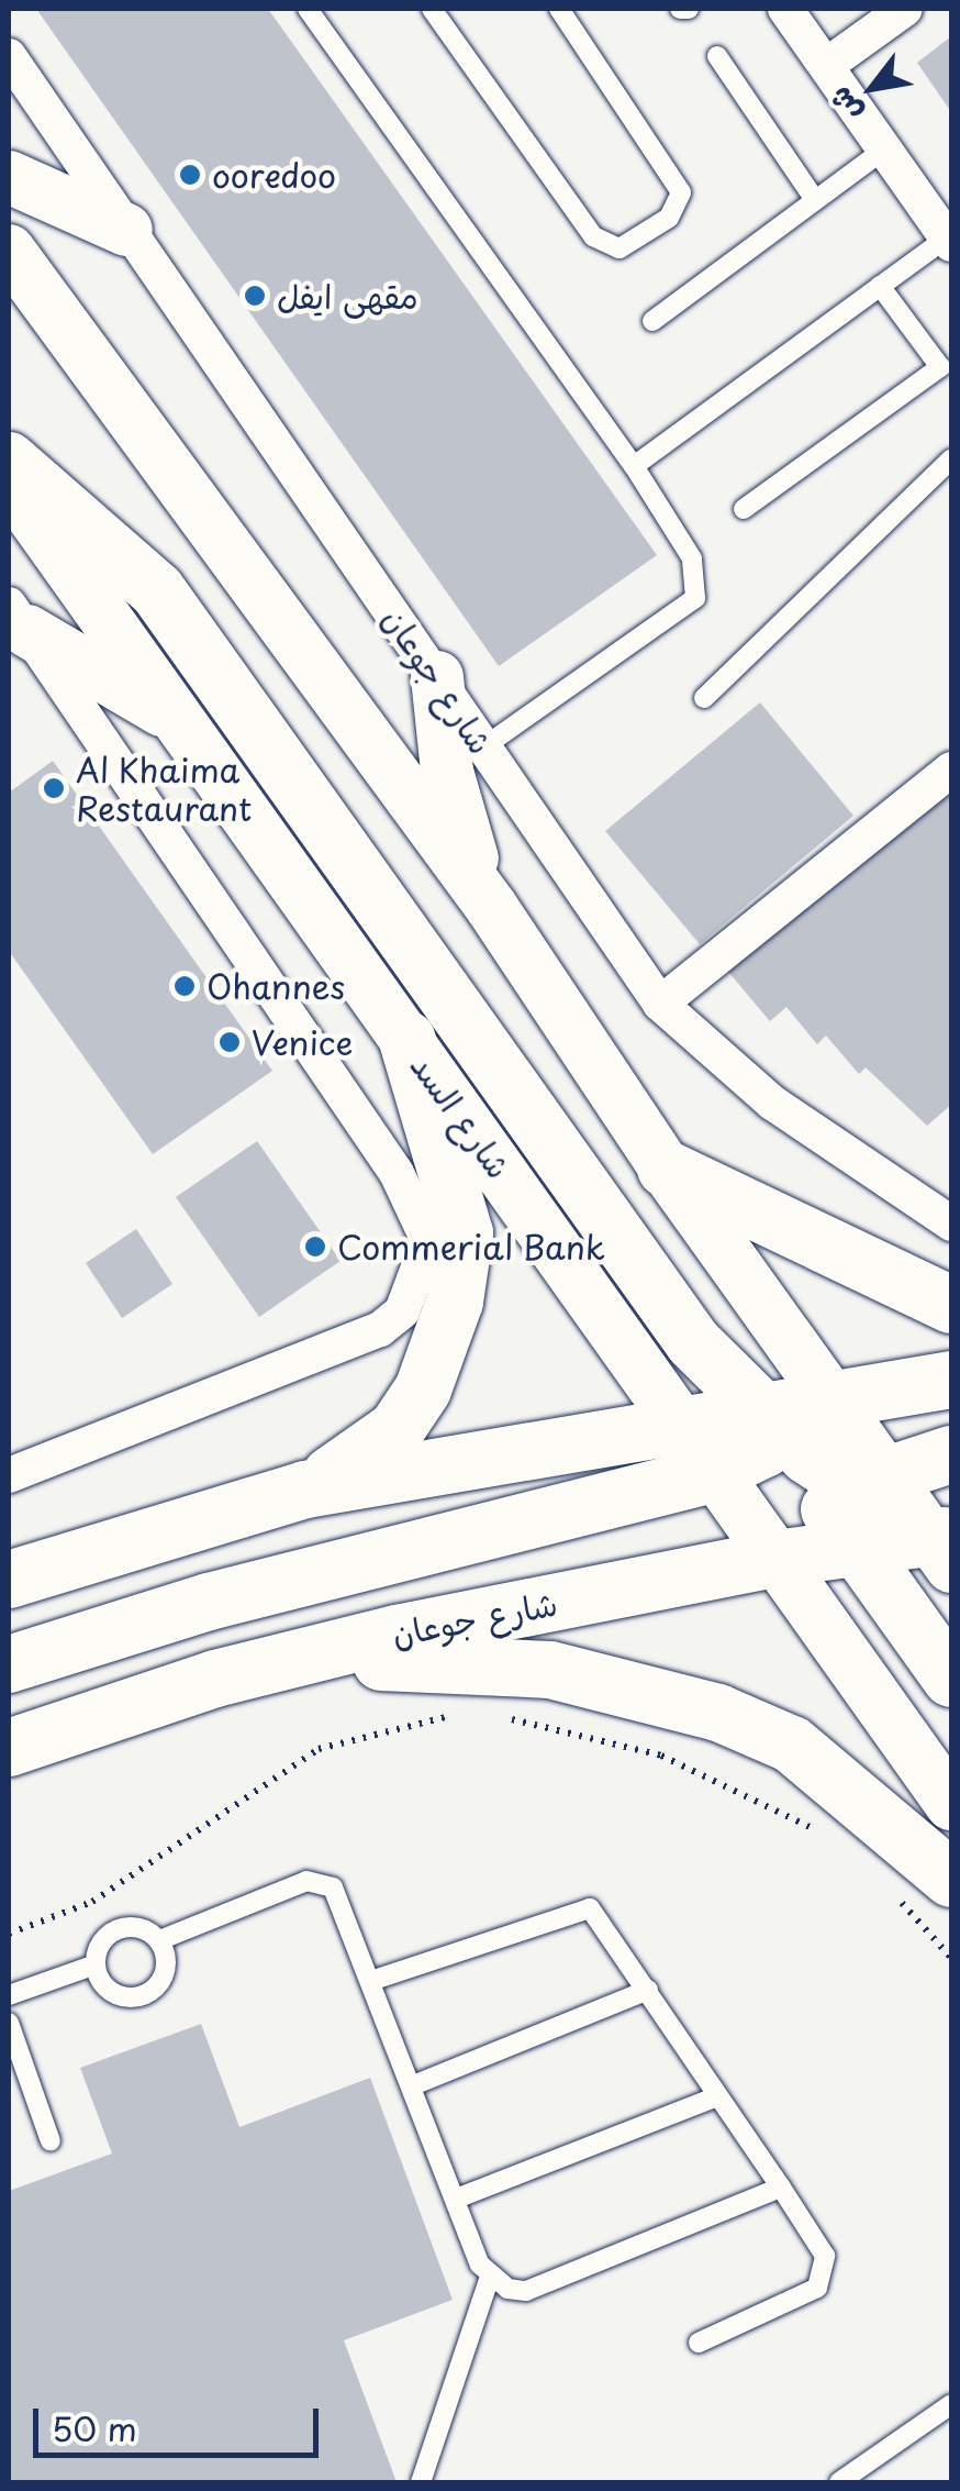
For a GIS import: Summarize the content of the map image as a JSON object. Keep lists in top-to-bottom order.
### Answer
{
  "streets": {
    "main road": ["شارع جوعان", "شارع السد"]
  },
  "places": [
    "ooredoo",
    "مقهى ايفل",
    "Al Khaima Restaurant",
    "Ohannes",
    "Venice",
    "Commerial Bank"
  ],
  "scale_bar": "50 m",
  "north": "bottom left"
}
